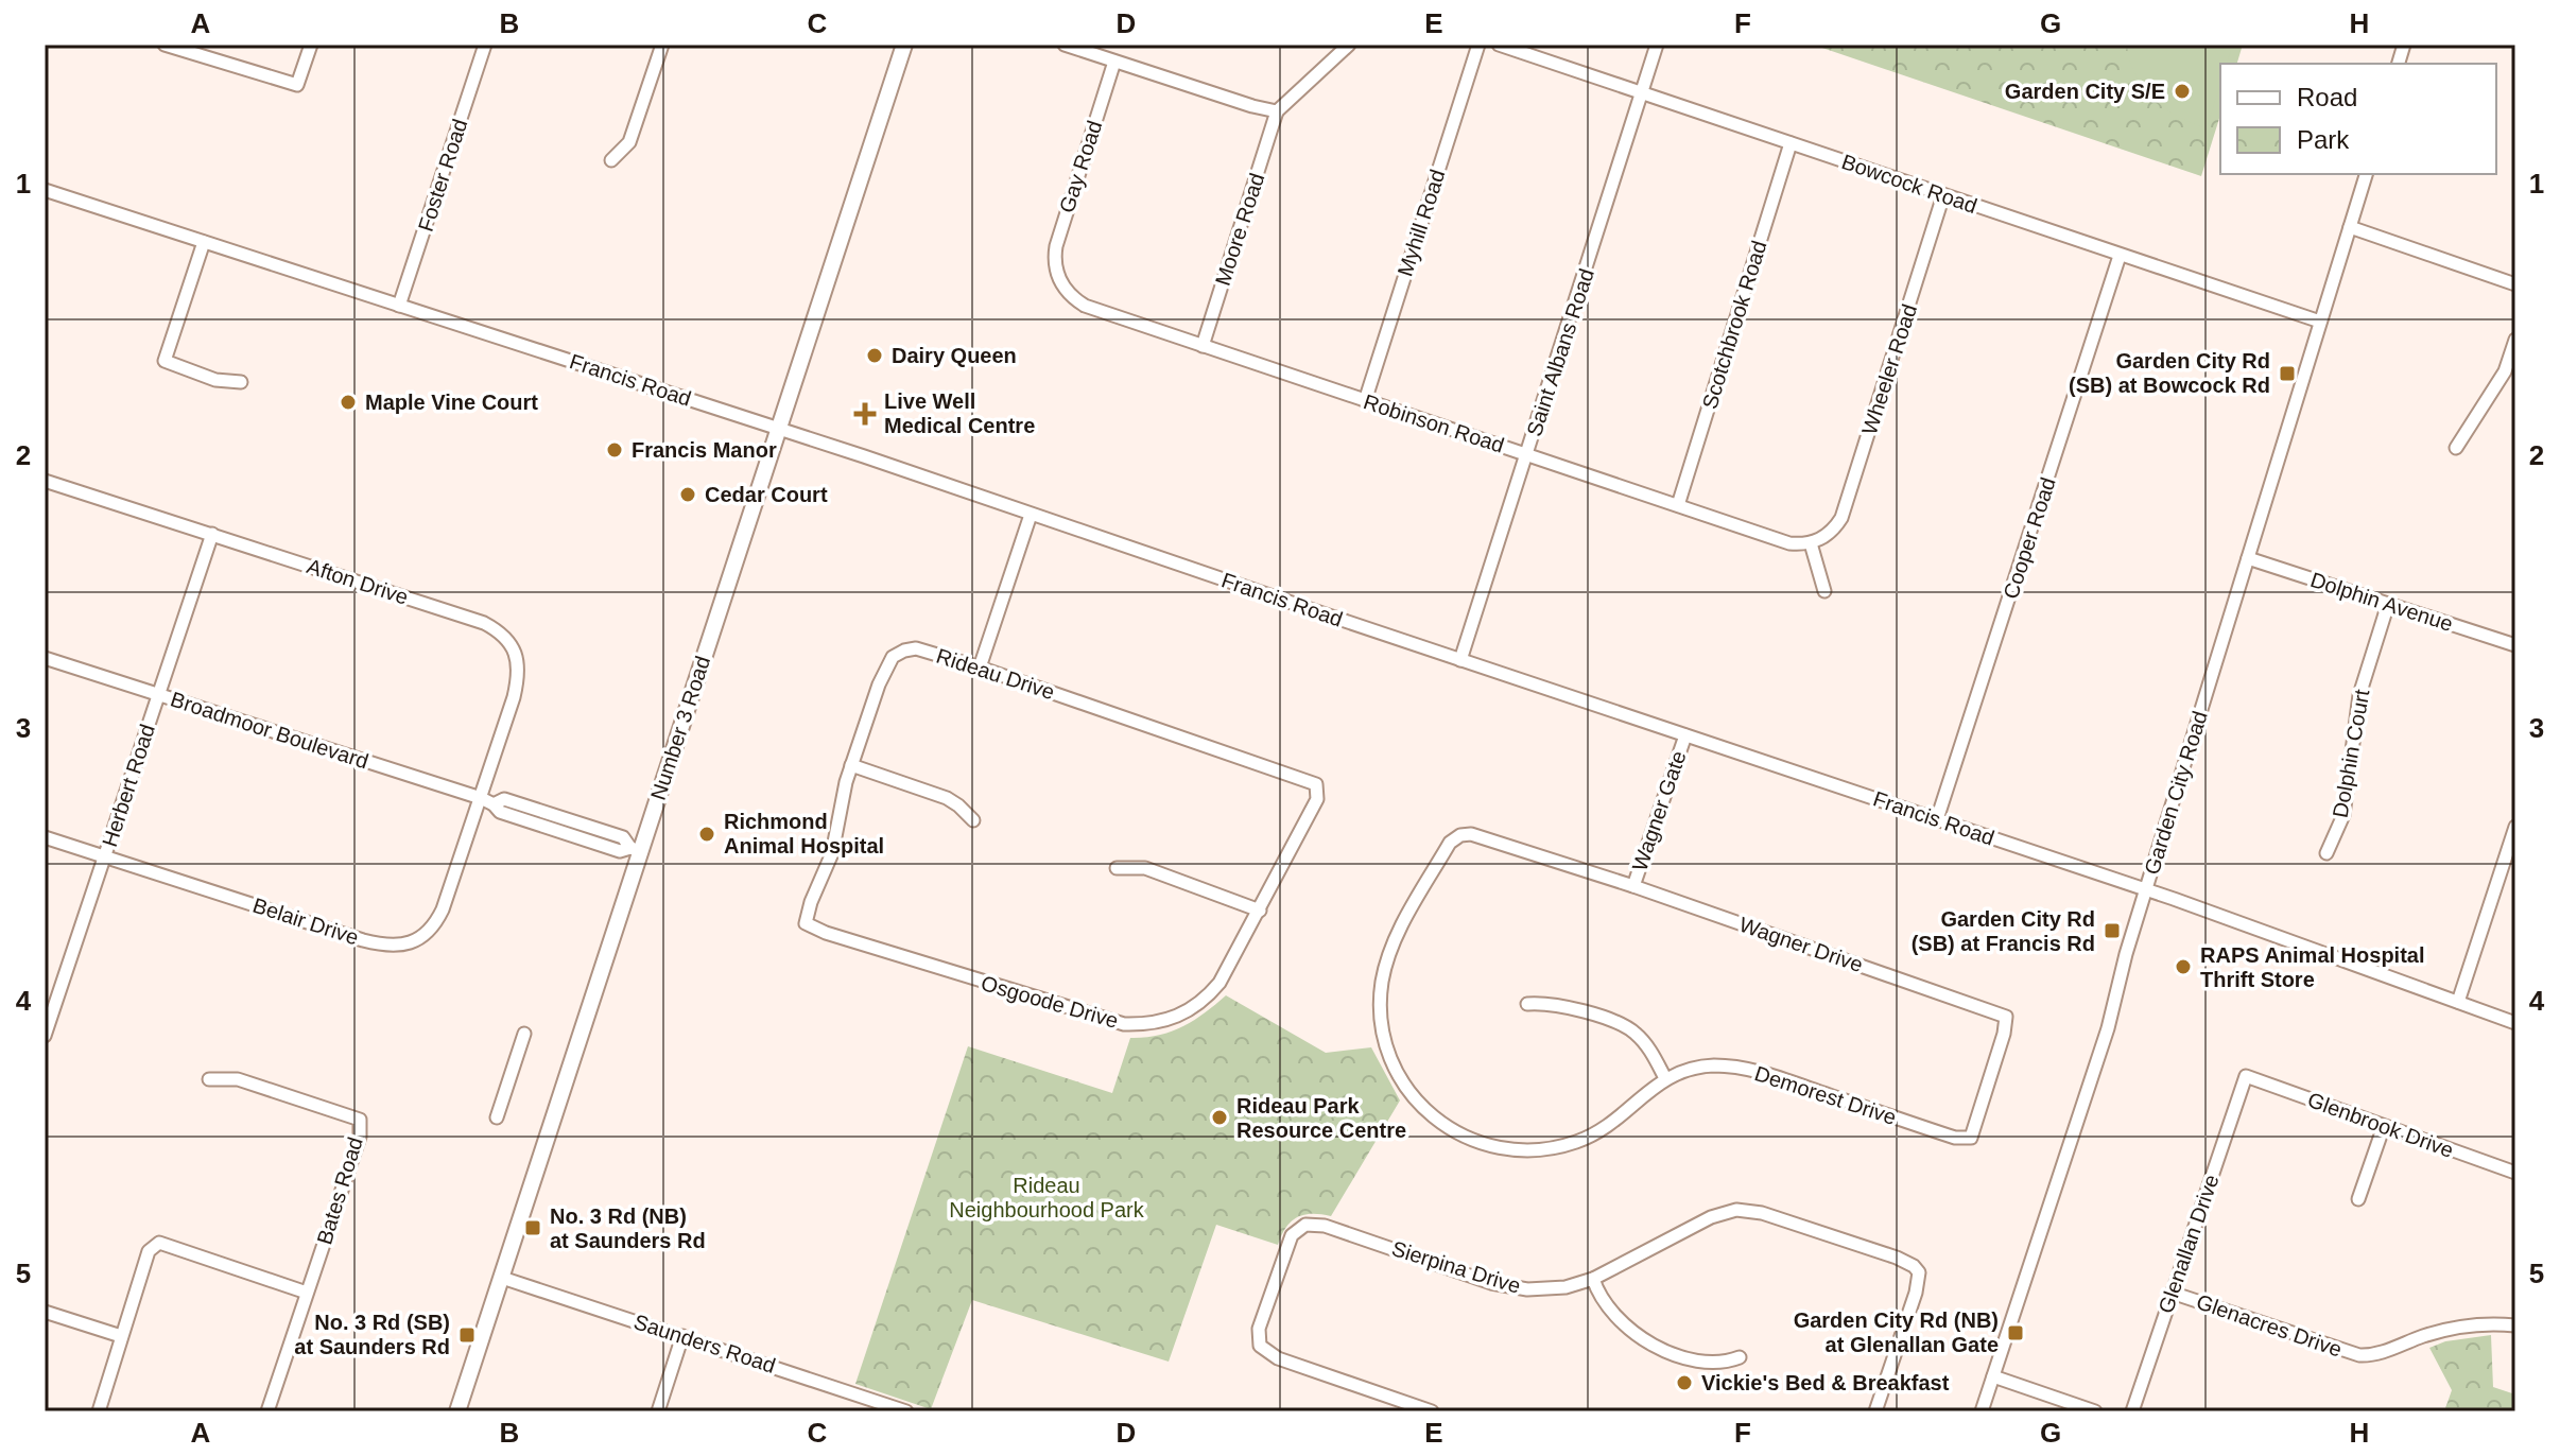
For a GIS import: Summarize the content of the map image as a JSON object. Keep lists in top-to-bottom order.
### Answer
{
  "streets": {
    "main road": ["Number 3 Road"],
    "street": [
      "Gay Road",
      "Foster Road",
      "Bowcock Road",
      "Myhill Road",
      "Moore Road",
      "Scotchbrook Road",
      "Saint Albans Road",
      "Wheeler Road",
      "Francis Road",
      "Robinson Road",
      "Cooper Road",
      "Afton Drive",
      "Dolphin Avenue",
      "Rideau Drive",
      "Broadmoor Boulevard",
      "Dolphin Court",
      "Herbert Road",
      "Garden City Road",
      "Wagner Gate",
      "Belair Drive",
      "Wagner Drive",
      "Osgoode Drive",
      "Demorest Drive",
      "Glenbrook Drive",
      "Bates Road",
      "Glenallan Drive",
      "Sierpina Drive",
      "Glenacres Drive",
      "Saunders Road"
    ]
  },
  "crossings": [
    ["Gay Road", "Robinson Road"],
    ["Foster Road", "Francis Road"],
    ["Bowcock Road", "Scotchbrook Road"],
    ["Bowcock Road", "Saint Albans Road"],
    ["Bowcock Road", "Wheeler Road"],
    ["Bowcock Road", "Cooper Road"],
    ["Bowcock Road", "Garden City Road"],
    ["Myhill Road", "Robinson Road"],
    ["Moore Road", "Robinson Road"],
    ["Scotchbrook Road", "Robinson Road"],
    ["Saint Albans Road", "Francis Road"],
    ["Saint Albans Road", "Robinson Road"],
    ["Wheeler Road", "Robinson Road"],
    ["Francis Road", "Cooper Road"],
    ["Francis Road", "Number 3 Road"],
    ["Francis Road", "Garden City Road"],
    ["Francis Road", "Wagner Gate"],
    ["Afton Drive", "Broadmoor Boulevard"],
    ["Afton Drive", "Herbert Road"],
    ["Afton Drive", "Belair Drive"],
    ["Dolphin Avenue", "Dolphin Court"],
    ["Dolphin Avenue", "Garden City Road"],
    ["Rideau Drive", "Osgoode Drive"],
    ["Number 3 Road", "Broadmoor Boulevard"],
    ["Number 3 Road", "Saunders Road"],
    ["Broadmoor Boulevard", "Herbert Road"],
    ["Broadmoor Boulevard", "Belair Drive"],
    ["Herbert Road", "Belair Drive"],
    ["Wagner Gate", "Wagner Drive"],
    ["Wagner Drive", "Demorest Drive"],
    ["Glenbrook Drive", "Glenallan Drive"],
    ["Glenallan Drive", "Glenacres Drive"]
  ],
  "parks": ["Rideau Neighbourhood Park"],
  "places": {
    "other": [
      "Garden City S/E",
      "Dairy Queen",
      "Maple Vine Court",
      "Francis Manor",
      "Cedar Court",
      "Richmond Animal Hospital",
      "RAPS Animal Hospital Thrift Store",
      "Rideau Park Resource Centre",
      "Vickie's Bed & Breakfast"
    ],
    "transit": [
      "Garden City Rd (SB) at Bowcock Rd",
      "Garden City Rd (SB) at Francis Rd",
      "No. 3 Rd (NB) at Saunders Rd",
      "Garden City Rd (NB) at Glenallan Gate",
      "No. 3 Rd (SB) at Saunders Rd"
    ],
    "health": ["Live Well Medical Centre"]
  },
  "legend": ["Road", "Park"],
  "grid": {
    "columns": [
      "A",
      "B",
      "C",
      "D",
      "E",
      "F",
      "G",
      "H"
    ],
    "rows": [
      "1",
      "2",
      "3",
      "4",
      "5"
    ]
  }
}
